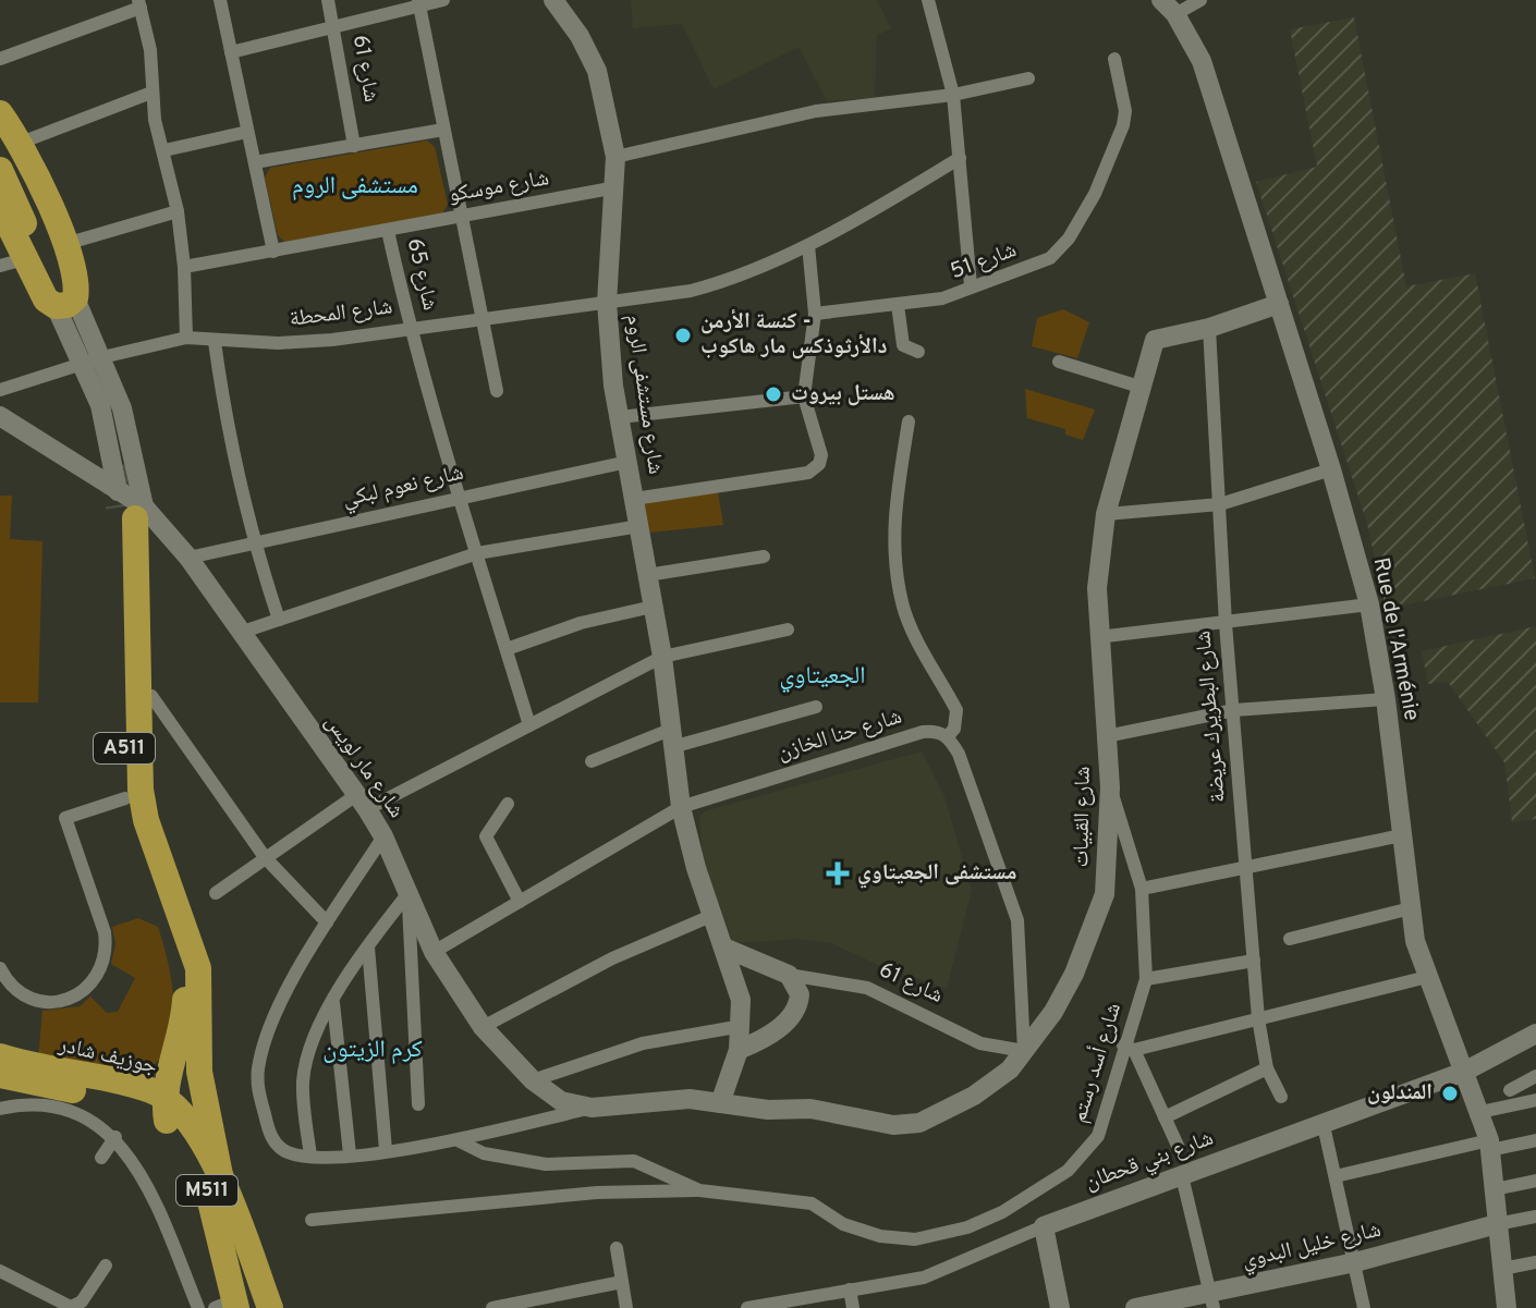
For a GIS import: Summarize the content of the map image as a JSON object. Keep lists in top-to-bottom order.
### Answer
{
  "streets": {
    "highway": ["A511", "جوزيف شادر", "M511"],
    "street": [
      "شارع 61",
      "شارع موسكو",
      "شارع 51",
      "شارع 65",
      "شارع المحطة",
      "شارع مستشفى الروم",
      "شارع نعوم لبكي",
      "Rue de l'Arménie",
      "شارع البطريرك عريضة",
      "شارع حنا الخازن",
      "شارع مار لويس",
      "شارع القبيات",
      "شارع أسد رستم",
      "شارع بني قحطان",
      "شارع خليل البدوي"
    ]
  },
  "crossings": [
    ["شارع 61", "شارع مستشفى الروم"],
    ["شارع 61", "شارع القبيات"],
    ["شارع موسكو", "شارع 65"],
    ["شارع موسكو", "شارع مستشفى الروم"],
    ["شارع 65", "شارع المحطة"],
    ["شارع 65", "شارع نعوم لبكي"],
    ["شارع المحطة", "شارع مستشفى الروم"],
    ["شارع مستشفى الروم", "شارع نعوم لبكي"],
    ["شارع مستشفى الروم", "شارع حنا الخازن"],
    ["شارع مستشفى الروم", "شارع القبيات"],
    ["شارع نعوم لبكي", "شارع مار لويس"],
    ["Rue de l'Arménie", "شارع القبيات"],
    ["Rue de l'Arménie", "شارع بني قحطان"],
    ["Rue de l'Arménie", "شارع خليل البدوي"],
    ["شارع البطريرك عريضة", "شارع القبيات"],
    ["شارع حنا الخازن", "شارع مار لويس"],
    ["A511", "شارع مار لويس"],
    ["A511", "جوزيف شادر"],
    ["A511", "M511"],
    ["شارع مار لويس", "شارع القبيات"],
    ["شارع القبيات", "شارع أسد رستم"],
    ["جوزيف شادر", "M511"]
  ],
  "districts": ["مستشفى الروم", "الجعيتاوي", "كرم الزيتون"],
  "places": {
    "other": ["كنسة الأرمن - دالأرثوذكس مار هاكوب", "هستل بيروت", "المندلون"],
    "health": ["مستشفى الجعيتاوي"]
  }
}
